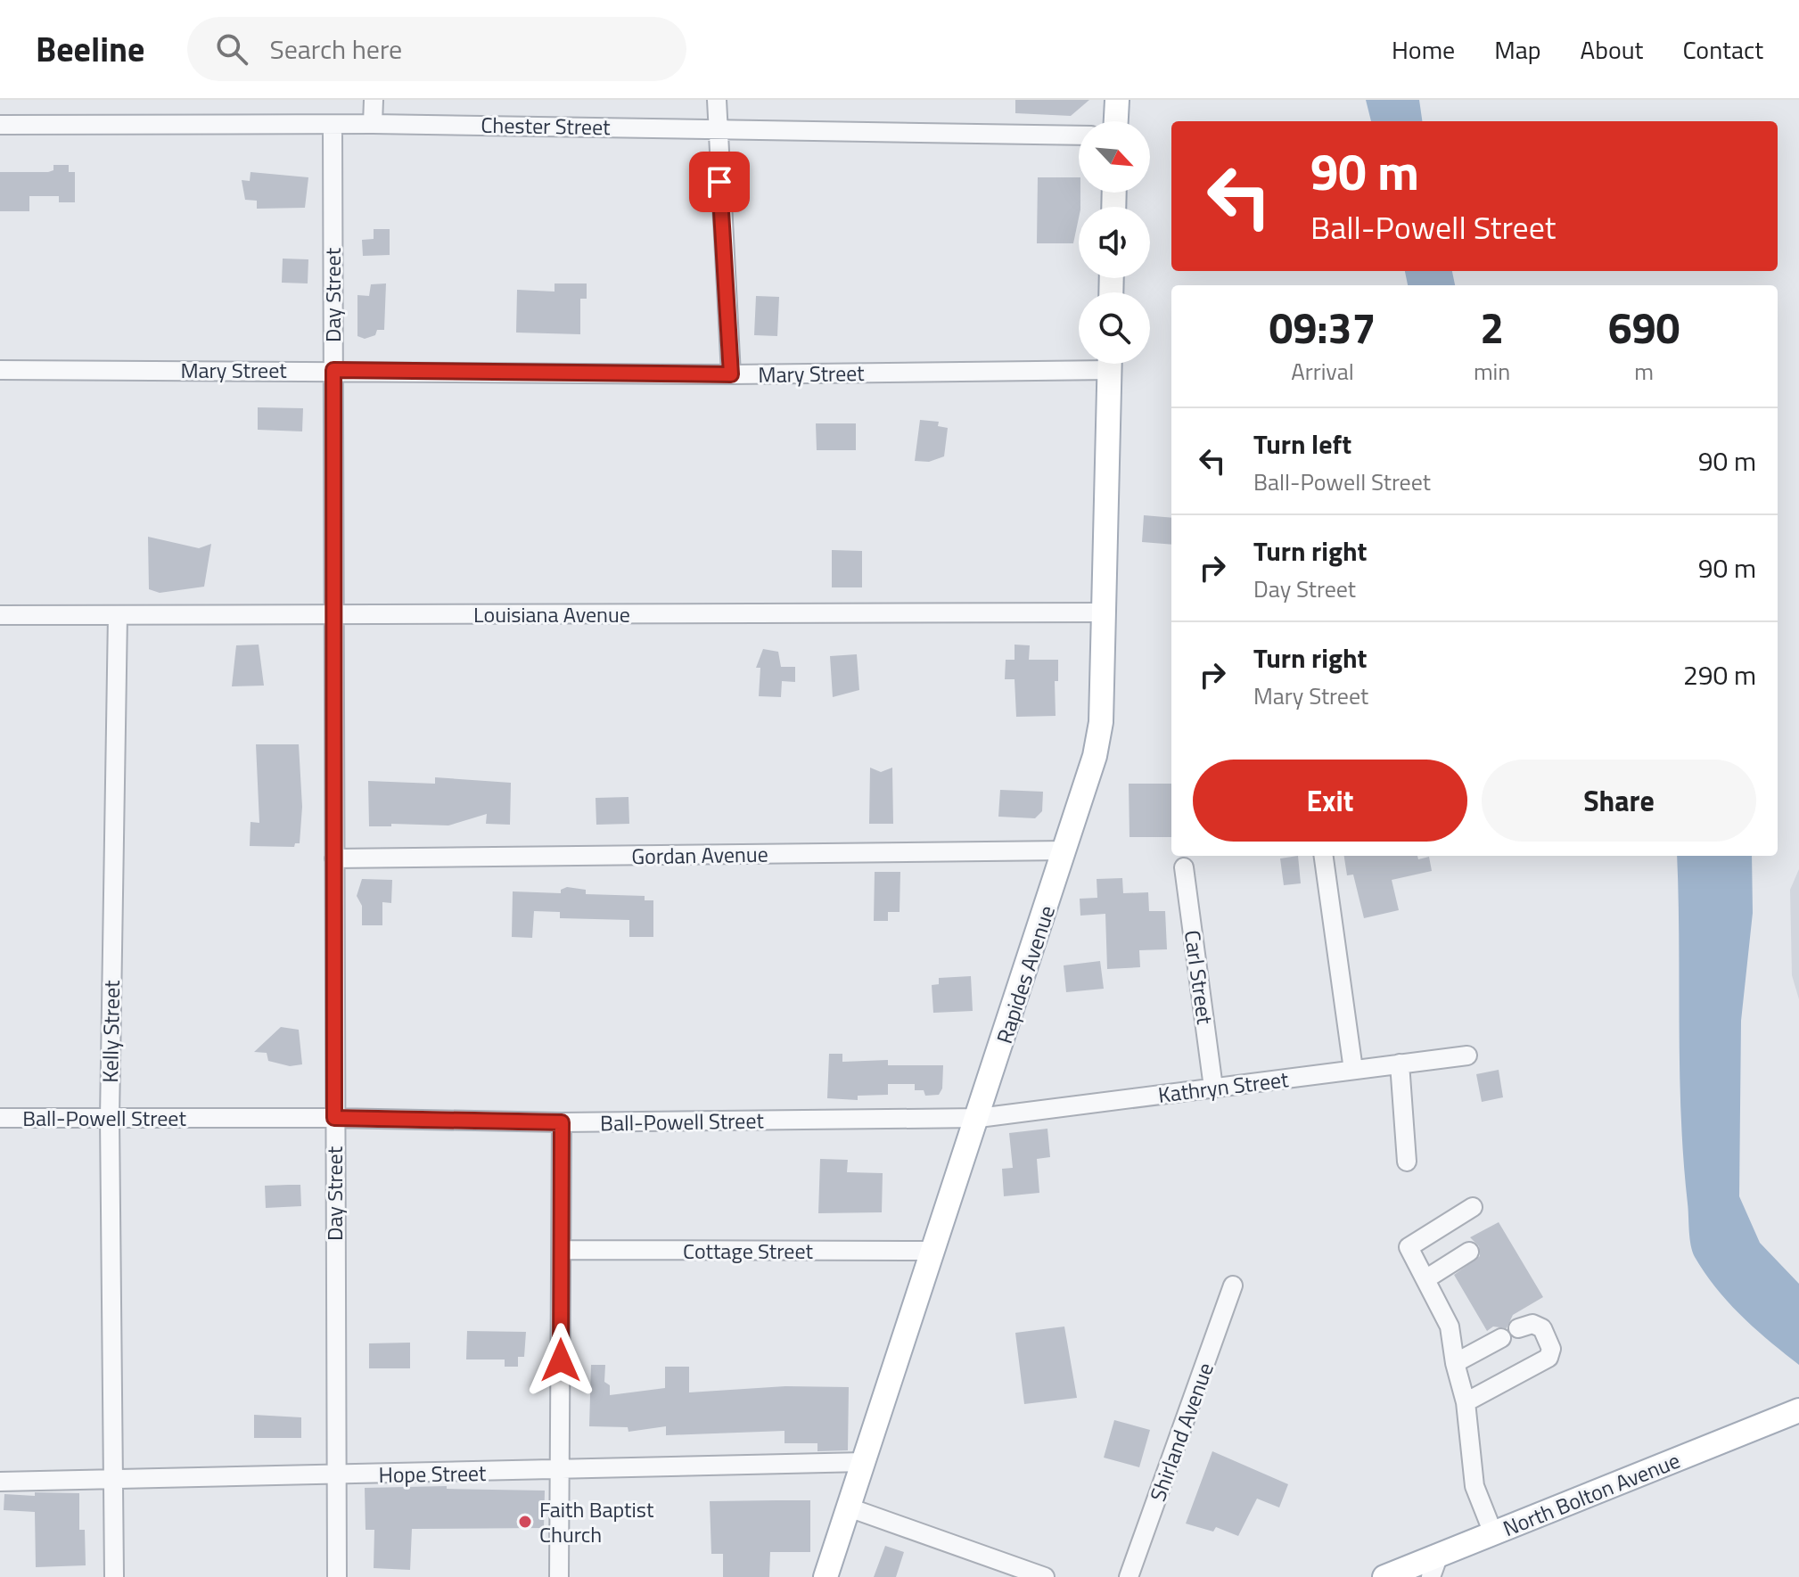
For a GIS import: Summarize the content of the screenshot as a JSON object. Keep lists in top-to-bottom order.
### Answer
{
  "streets": {
    "main road": ["Rapides Avenue", "North Bolton Avenue"],
    "street": [
      "Chester Street",
      "Day Street",
      "Mary Street",
      "Louisiana Avenue",
      "Gordan Avenue",
      "Carl Street",
      "Kelly Street",
      "Kathryn Street",
      "Ball-Powell Street",
      "Cottage Street",
      "Shirland Avenue",
      "Hope Street"
    ]
  },
  "crossings": [
    ["Chester Street", "Day Street"],
    ["Day Street", "Mary Street"],
    ["Day Street", "Louisiana Avenue"],
    ["Day Street", "Gordan Avenue"],
    ["Day Street", "Ball-Powell Street"],
    ["Day Street", "Hope Street"],
    ["Louisiana Avenue", "Rapides Avenue"],
    ["Louisiana Avenue", "Kelly Street"],
    ["Gordan Avenue", "Rapides Avenue"],
    ["Rapides Avenue", "Kathryn Street"],
    ["Rapides Avenue", "Ball-Powell Street"],
    ["Rapides Avenue", "Cottage Street"],
    ["Rapides Avenue", "Hope Street"],
    ["Carl Street", "Kathryn Street"],
    ["Kelly Street", "Ball-Powell Street"],
    ["Kelly Street", "Hope Street"],
    ["Kathryn Street", "Ball-Powell Street"]
  ],
  "places": ["Faith Baptist Church"],
  "north": "bottom right",
  "page": {
    "header": "Beeline",
    "search": "Search here",
    "nav": [
      "Home",
      "Map",
      "About",
      "Contact"
    ],
    "turn": ["90 m", "Ball-Powell Street"],
    "eta": [
      "09:37",
      "Arrival",
      "2",
      "min",
      "690",
      "m"
    ],
    "list": [
      {
        "name": "Turn left",
        "note": "Ball-Powell Street",
        "value": "90 m"
      },
      {
        "name": "Turn right",
        "note": "Day Street",
        "value": "90 m"
      },
      {
        "name": "Turn right",
        "note": "Mary Street",
        "value": "290 m"
      }
    ],
    "buttons": ["Exit", "Share"]
  }
}
